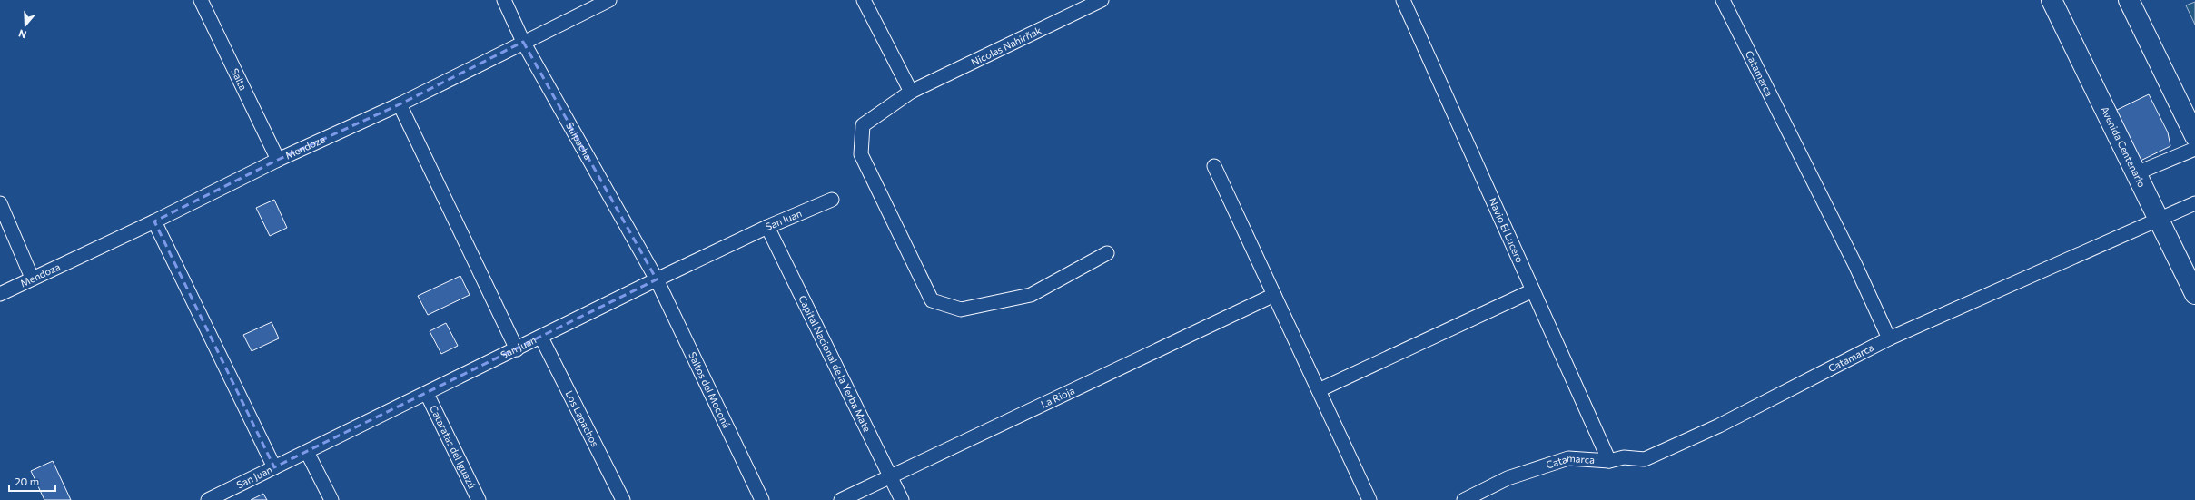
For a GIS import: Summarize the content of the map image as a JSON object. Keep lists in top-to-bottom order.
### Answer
{
  "streets": {
    "main road": ["Avenida Centenario"],
    "street": [
      "Nicolas Nahirñak",
      "Catamarca",
      "Salta",
      "Suipacha",
      "Mendoza",
      "San Juan",
      "Navio El Lucero",
      "Capital Nacional de la Yerba Mate",
      "Saltos del Moconá",
      "La Rioja",
      "Los Lapachos",
      "Cataratas del Iguazú"
    ]
  },
  "crossings": [
    ["Catamarca", "Navio El Lucero"],
    ["Salta", "Mendoza"],
    ["Suipacha", "Mendoza"],
    ["Suipacha", "San Juan"],
    ["Suipacha", "Saltos del Moconá"],
    ["San Juan", "Capital Nacional de la Yerba Mate"],
    ["San Juan", "Saltos del Moconá"],
    ["San Juan", "Los Lapachos"],
    ["San Juan", "Cataratas del Iguazú"],
    ["Capital Nacional de la Yerba Mate", "La Rioja"]
  ],
  "scale_bar": "20 m",
  "north": "bottom"
}
